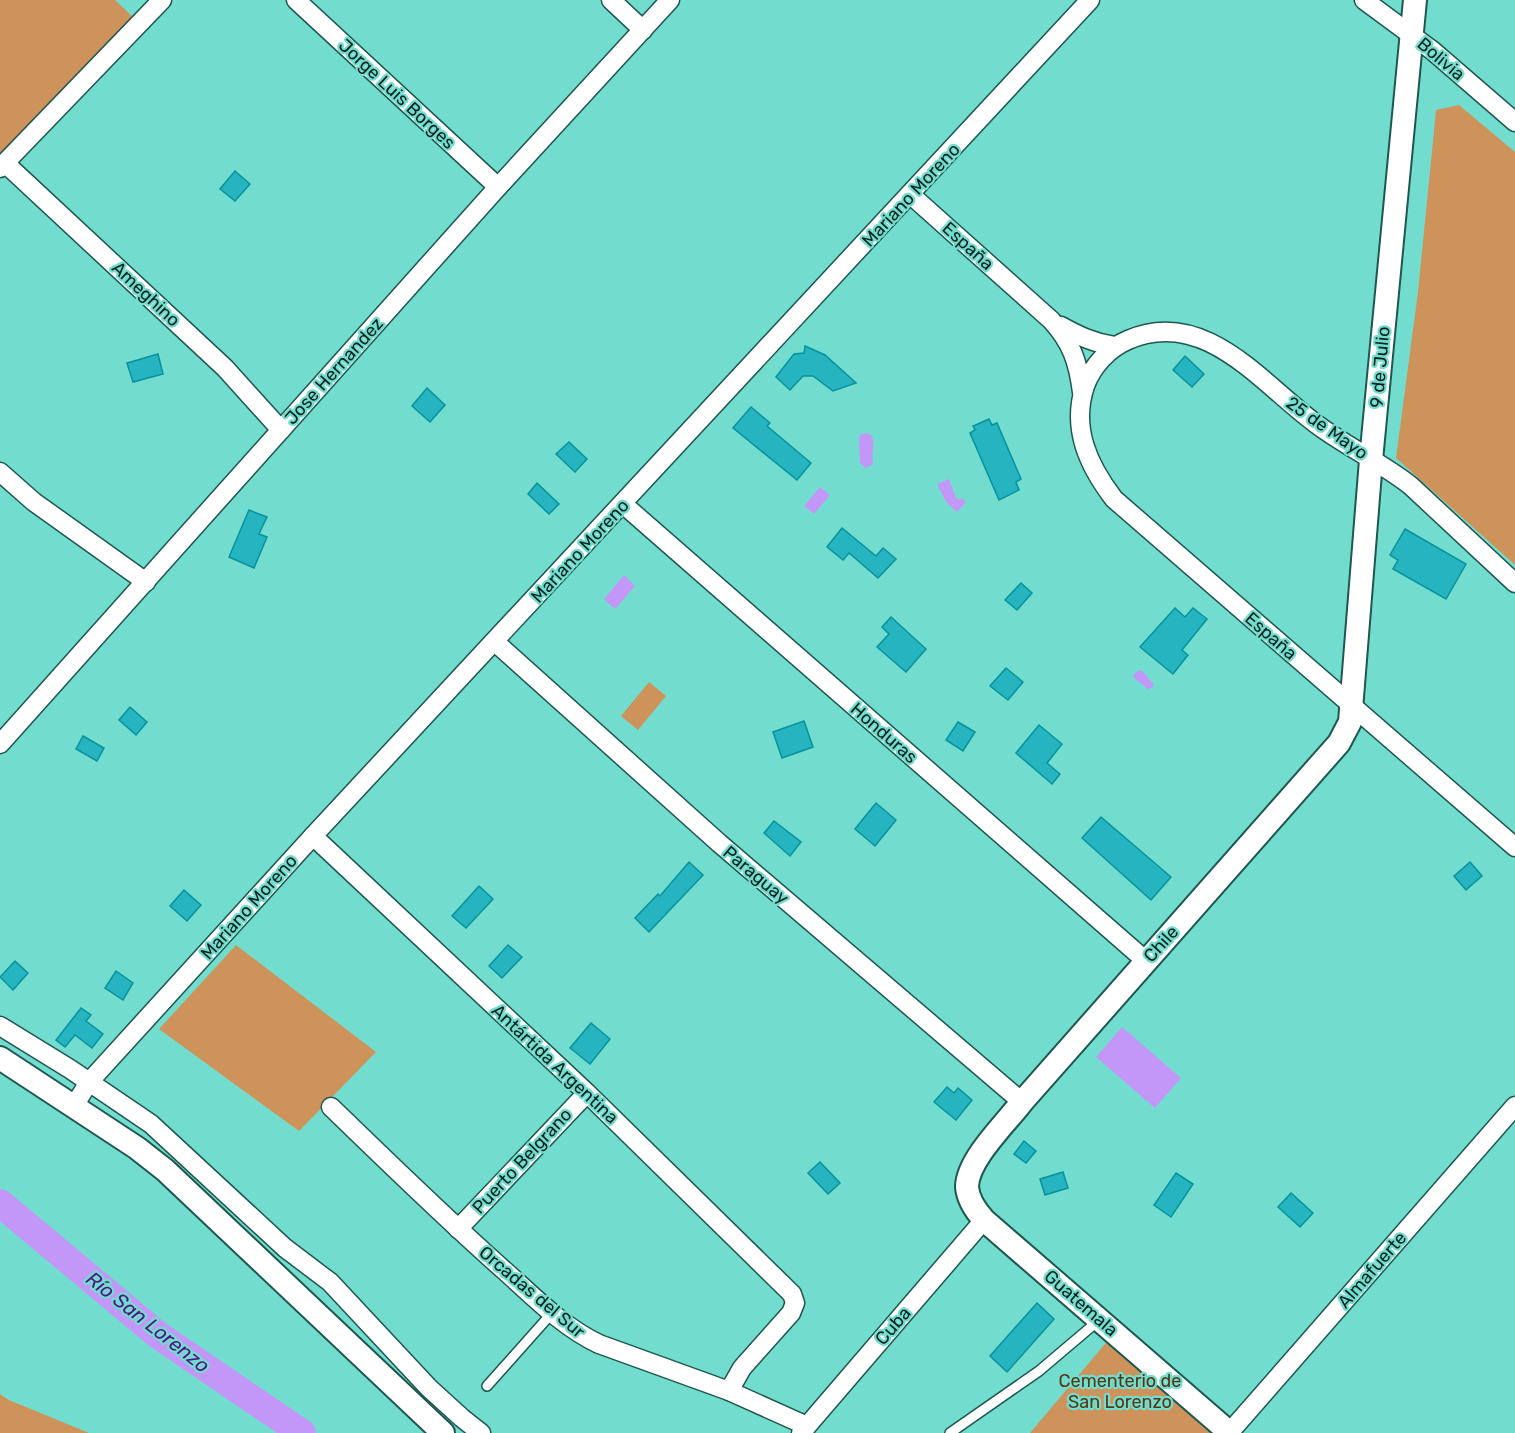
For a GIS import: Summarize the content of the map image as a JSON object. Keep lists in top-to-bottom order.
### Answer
{
  "streets": {
    "street": [
      "Bolivia",
      "Jorge Luis Borges",
      "Mariano Moreno",
      "España",
      "Ameghino",
      "9 de Julio",
      "Jose Hernandez",
      "25 de Mayo",
      "Honduras",
      "Paraguay",
      "Chile",
      "Antártida Argentina",
      "Puerto Belgrano",
      "Almafuerte",
      "Orcadas del Sur",
      "Guatemala",
      "Cuba"
    ]
  },
  "crossings": [
    ["Bolivia", "9 de Julio"],
    ["Jorge Luis Borges", "Jose Hernandez"],
    ["Mariano Moreno", "España"],
    ["Mariano Moreno", "Honduras"],
    ["Mariano Moreno", "Paraguay"],
    ["Mariano Moreno", "Antártida Argentina"],
    ["España", "9 de Julio"],
    ["España", "25 de Mayo"],
    ["Ameghino", "Jose Hernandez"],
    ["9 de Julio", "25 de Mayo"],
    ["9 de Julio", "Chile"],
    ["Honduras", "Chile"],
    ["Paraguay", "Chile"],
    ["Chile", "Guatemala"],
    ["Antártida Argentina", "Puerto Belgrano"],
    ["Antártida Argentina", "Orcadas del Sur"],
    ["Puerto Belgrano", "Orcadas del Sur"],
    ["Almafuerte", "Guatemala"],
    ["Orcadas del Sur", "Cuba"],
    ["Guatemala", "Cuba"]
  ],
  "water": ["Río San Lorenzo"],
  "parks": ["Cementerio de San Lorenzo"]
}
